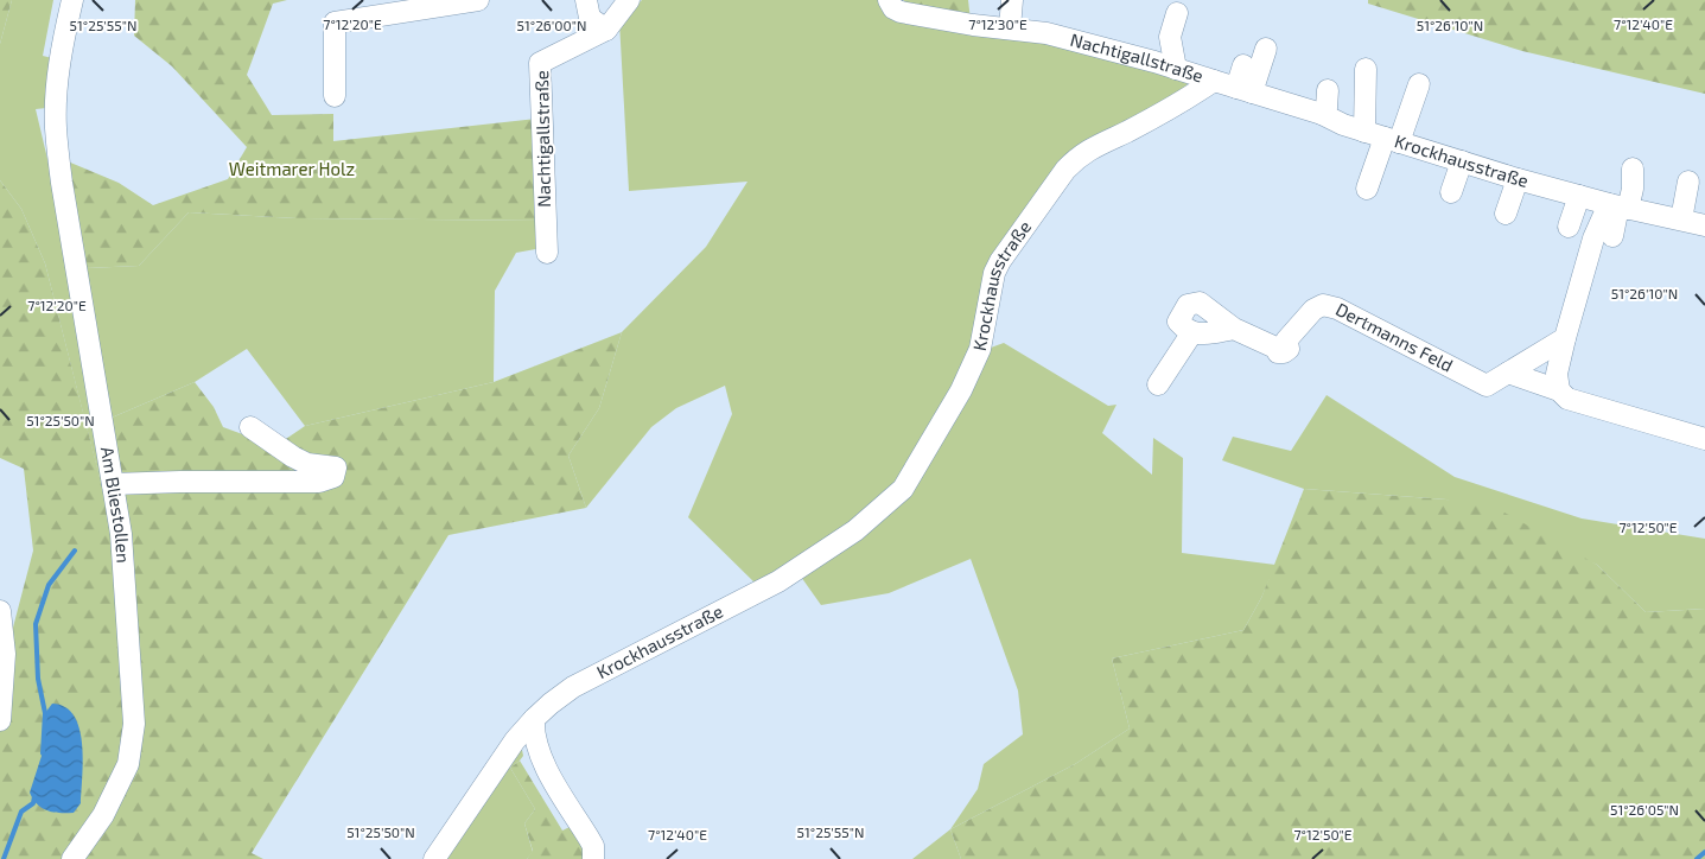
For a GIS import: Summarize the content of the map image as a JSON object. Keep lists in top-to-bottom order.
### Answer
{
  "streets": {
    "street": [
      "Nachtigallstraße",
      "Krockhausstraße",
      "Dertmanns Feld",
      "Am Bliestollen"
    ]
  },
  "crossings": [
    ["Nachtigallstraße", "Krockhausstraße"]
  ],
  "parks": ["Weitmarer Holz"],
  "coordinates": [
    "7°12'20\"E",
    "7°12'30\"E",
    "7°12'40\"E",
    "51°26'00\"N",
    "51°26'10\"N",
    "51°25'55\"N",
    "51°25'50\"N",
    "7°12'50\"E",
    "51°26'05\"N"
  ]
}
